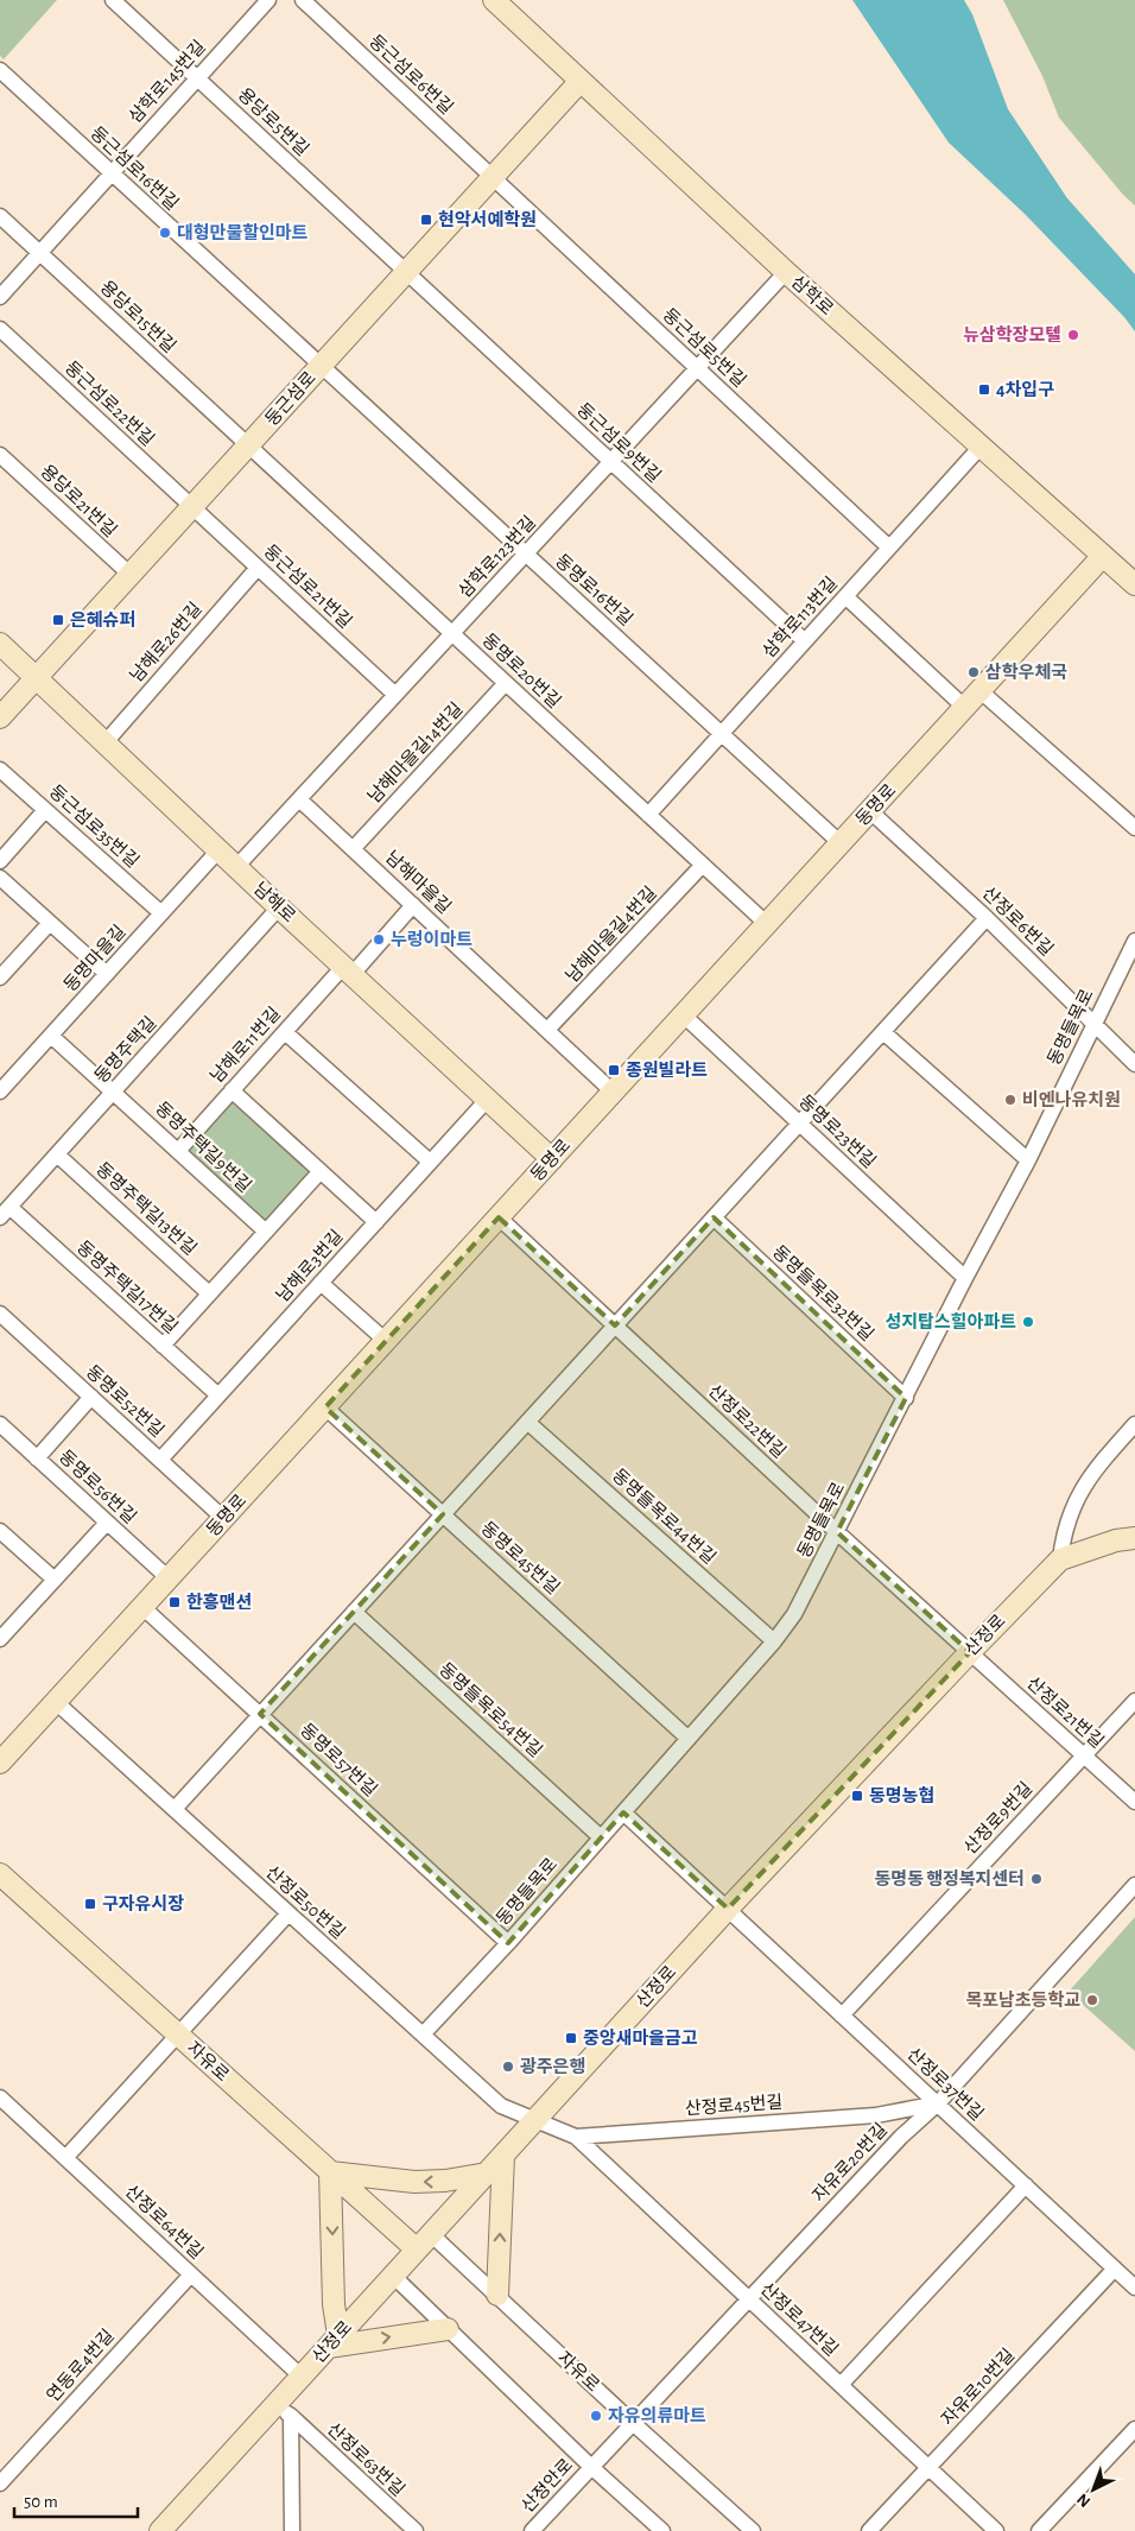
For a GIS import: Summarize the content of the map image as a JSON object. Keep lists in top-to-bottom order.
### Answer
{
  "streets": {
    "street": [
      "둥근섬로6번길",
      "삼학로145번길",
      "용당로5번길",
      "둥근섬로16번길",
      "삼학로",
      "용당로15번길",
      "둥근섬로5번길",
      "둥근섬로",
      "둥근섬로22번길",
      "둥근섬로9번길",
      "용당로21번길",
      "삼학로123번길",
      "둥근섬로21번길",
      "동명로16번길",
      "삼학로113번길",
      "남해로26번길",
      "동명로20번길",
      "남해마을길14번길",
      "동명로",
      "둥근섬로35번길",
      "남해마을길",
      "남해로",
      "산정로6번길",
      "남해마을길4번길",
      "동명마을길",
      "동명들목로",
      "남해로11번길",
      "동명주택길",
      "동명로23번길",
      "동명주택길9번길",
      "동명주택길13번길",
      "남해로3번길",
      "동명주택길17번길",
      "동명들목로32번길",
      "동명로52번길",
      "산정로22번길",
      "동명로56번길",
      "동명들목로44번길",
      "동명로45번길",
      "산정로",
      "동명들목로54번길",
      "산정로21번길",
      "동명로57번길",
      "산정로9번길",
      "산정로50번길",
      "자유로",
      "산정로37번길",
      "산정로45번길",
      "자유로20번길",
      "산정로64번길",
      "산정로47번길",
      "연동로4번길",
      "자유로10번길",
      "산정로63번길",
      "산정안로"
    ]
  },
  "crossings": [
    ["둥근섬로6번길", "둥근섬로5번길"],
    ["둥근섬로6번길", "둥근섬로"],
    ["삼학로145번길", "용당로5번길"],
    ["삼학로145번길", "둥근섬로16번길"],
    ["삼학로145번길", "용당로15번길"],
    ["용당로5번길", "둥근섬로"],
    ["용당로5번길", "둥근섬로9번길"],
    ["둥근섬로16번길", "둥근섬로"],
    ["둥근섬로16번길", "동명로16번길"],
    ["삼학로", "둥근섬로"],
    ["삼학로", "삼학로123번길"],
    ["삼학로", "삼학로113번길"],
    ["삼학로", "동명로"],
    ["용당로15번길", "둥근섬로"],
    ["용당로15번길", "동명로20번길"],
    ["둥근섬로5번길", "둥근섬로"],
    ["둥근섬로5번길", "삼학로123번길"],
    ["둥근섬로5번길", "삼학로113번길"],
    ["둥근섬로", "둥근섬로22번길"],
    ["둥근섬로", "둥근섬로9번길"],
    ["둥근섬로", "용당로21번길"],
    ["둥근섬로", "둥근섬로21번길"],
    ["둥근섬로", "동명로16번길"],
    ["둥근섬로", "동명로20번길"],
    ["둥근섬로", "남해로"],
    ["둥근섬로22번길", "둥근섬로21번길"],
    ["둥근섬로9번길", "삼학로123번길"],
    ["둥근섬로9번길", "삼학로113번길"],
    ["삼학로123번길", "둥근섬로21번길"],
    ["삼학로123번길", "동명로16번길"],
    ["삼학로123번길", "동명로20번길"],
    ["삼학로123번길", "남해마을길"],
    ["삼학로123번길", "남해로"],
    ["둥근섬로21번길", "남해로26번길"],
    ["동명로16번길", "삼학로113번길"],
    ["동명로16번길", "동명로"],
    ["삼학로113번길", "동명로20번길"],
    ["남해로26번길", "남해로"],
    ["동명로20번길", "남해마을길14번길"],
    ["동명로20번길", "동명로"],
    ["동명로20번길", "남해마을길4번길"],
    ["남해마을길14번길", "남해마을길"],
    ["동명로", "남해마을길"],
    ["동명로", "남해로"],
    ["동명로", "산정로6번길"],
    ["동명로", "동명로23번길"],
    ["동명로", "동명로52번길"],
    ["동명로", "산정로22번길"],
    ["동명로", "동명로56번길"],
    ["동명로", "동명로45번길"],
    ["동명로", "동명로57번길"],
    ["동명로", "산정로50번길"],
    ["둥근섬로35번길", "동명마을길"],
    ["남해마을길", "남해마을길4번길"],
    ["남해마을길", "남해로11번길"],
    ["남해로", "동명마을길"],
    ["남해로", "남해로11번길"],
    ["남해로", "동명주택길"],
    ["남해로", "남해로3번길"],
    ["산정로6번길", "동명들목로"],
    ["동명마을길", "동명주택길9번길"],
    ["동명들목로", "동명로23번길"],
    ["동명들목로", "동명들목로32번길"],
    ["동명들목로", "산정로22번길"],
    ["동명들목로", "동명들목로44번길"],
    ["동명들목로", "동명로45번길"],
    ["동명들목로", "동명들목로54번길"],
    ["동명들목로", "동명로57번길"],
    ["동명들목로", "산정로50번길"],
    ["동명들목로", "산정로37번길"],
    ["남해로11번길", "동명주택길9번길"],
    ["동명주택길", "동명주택길9번길"],
    ["동명주택길", "동명주택길13번길"],
    ["동명주택길", "동명주택길17번길"],
    ["남해로3번길", "동명주택길17번길"],
    ["남해로3번길", "동명로52번길"],
    ["산정로22번길", "산정로"],
    ["산정로22번길", "산정로21번길"],
    ["산정로", "산정로21번길"],
    ["산정로", "산정로50번길"],
    ["산정로", "자유로"],
    ["산정로", "산정로37번길"],
    ["산정로", "산정로45번길"],
    ["산정로", "산정로64번길"],
    ["산정로", "산정로63번길"],
    ["산정로21번길", "산정로9번길"],
    ["산정로9번길", "산정로37번길"],
    ["산정로50번길", "산정로45번길"],
    ["자유로", "자유로20번길"],
    ["산정로37번길", "산정로45번길"],
    ["산정로37번길", "자유로20번길"],
    ["산정로37번길", "자유로10번길"],
    ["산정로45번길", "자유로20번길"],
    ["산정로45번길", "산정로47번길"],
    ["자유로20번길", "산정로47번길"],
    ["자유로20번길", "산정안로"],
    ["산정로64번길", "연동로4번길"],
    ["산정로47번길", "자유로10번길"]
  ],
  "places": {
    "transit": [
      "현악서예학원",
      "4차입구",
      "은혜슈퍼",
      "종원빌라트",
      "한흥맨션",
      "동명농협",
      "구자유시장",
      "중앙새마을금고"
    ],
    "other": [
      "대형만물할인마트",
      "뉴삼학장모텔",
      "삼학우체국",
      "누렁이마트",
      "비엔나유치원",
      "성지탑스힐아파트",
      "동명동 행정복지센터",
      "목포남초등학교",
      "광주은행",
      "자유의류마트"
    ]
  },
  "scale_bar": "50 m",
  "north": "bottom left"
}
